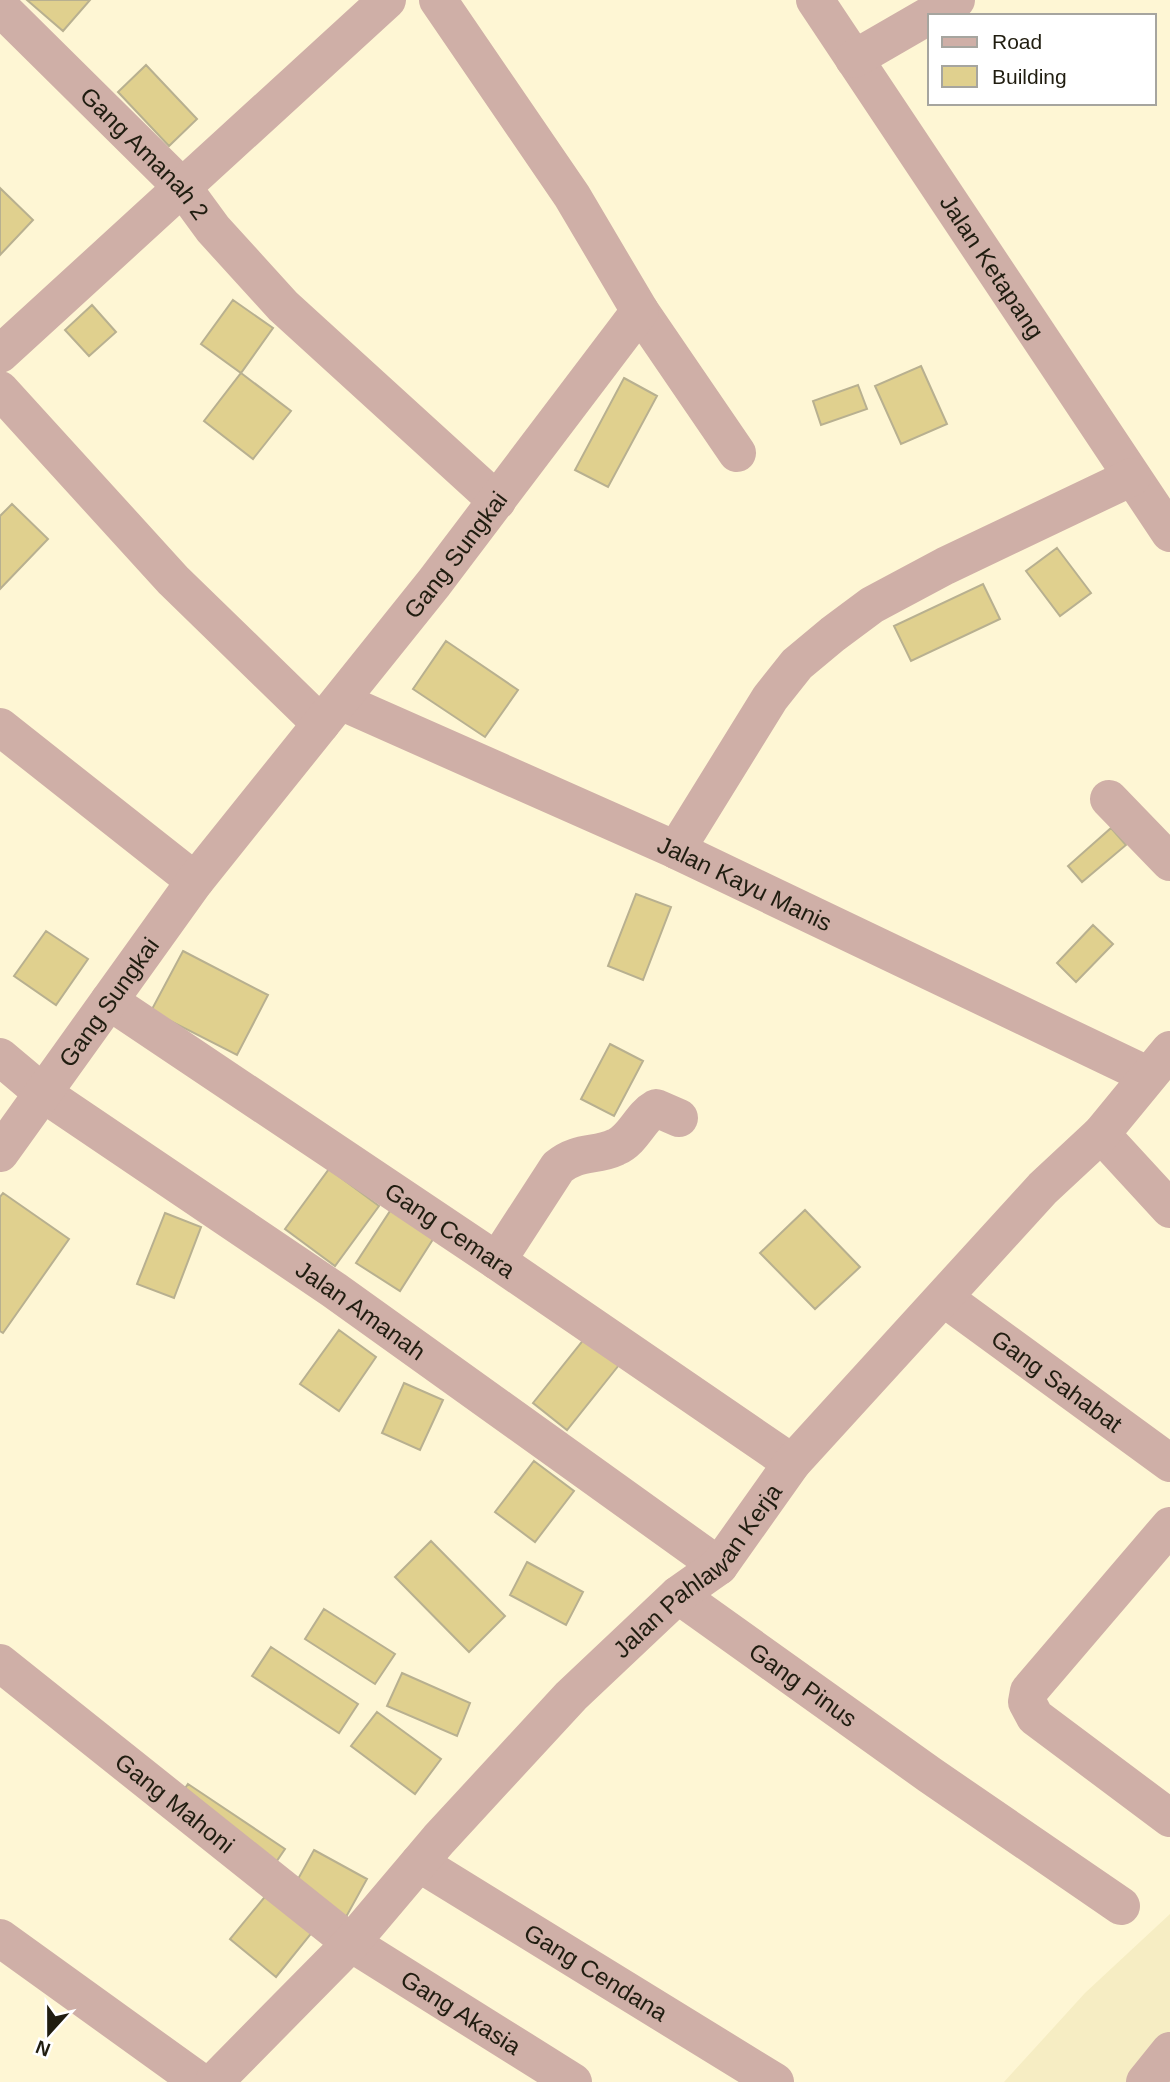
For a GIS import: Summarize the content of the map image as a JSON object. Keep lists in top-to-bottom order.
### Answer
{
  "streets": {
    "street": [
      "Gang Amanah 2",
      "Jalan Ketapang",
      "Gang Sungkai",
      "Jalan Kayu Manis",
      "Gang Cemara",
      "Jalan Amanah",
      "Gang Sahabat",
      "Jalan Pahlawan Kerja",
      "Gang Pinus",
      "Gang Mahoni",
      "Gang Cendana",
      "Gang Akasia"
    ]
  },
  "crossings": [
    ["Gang Amanah 2", "Gang Sungkai"],
    ["Gang Sungkai", "Jalan Kayu Manis"],
    ["Gang Sungkai", "Gang Cemara"],
    ["Gang Sungkai", "Jalan Amanah"],
    ["Jalan Kayu Manis", "Jalan Pahlawan Kerja"],
    ["Gang Cemara", "Jalan Pahlawan Kerja"],
    ["Jalan Amanah", "Jalan Pahlawan Kerja"],
    ["Gang Sahabat", "Jalan Pahlawan Kerja"],
    ["Jalan Pahlawan Kerja", "Gang Pinus"],
    ["Jalan Pahlawan Kerja", "Gang Mahoni"],
    ["Jalan Pahlawan Kerja", "Gang Cendana"],
    ["Jalan Pahlawan Kerja", "Gang Akasia"],
    ["Gang Mahoni", "Gang Akasia"]
  ],
  "legend": ["Road", "Building"],
  "north": "bottom"
}
